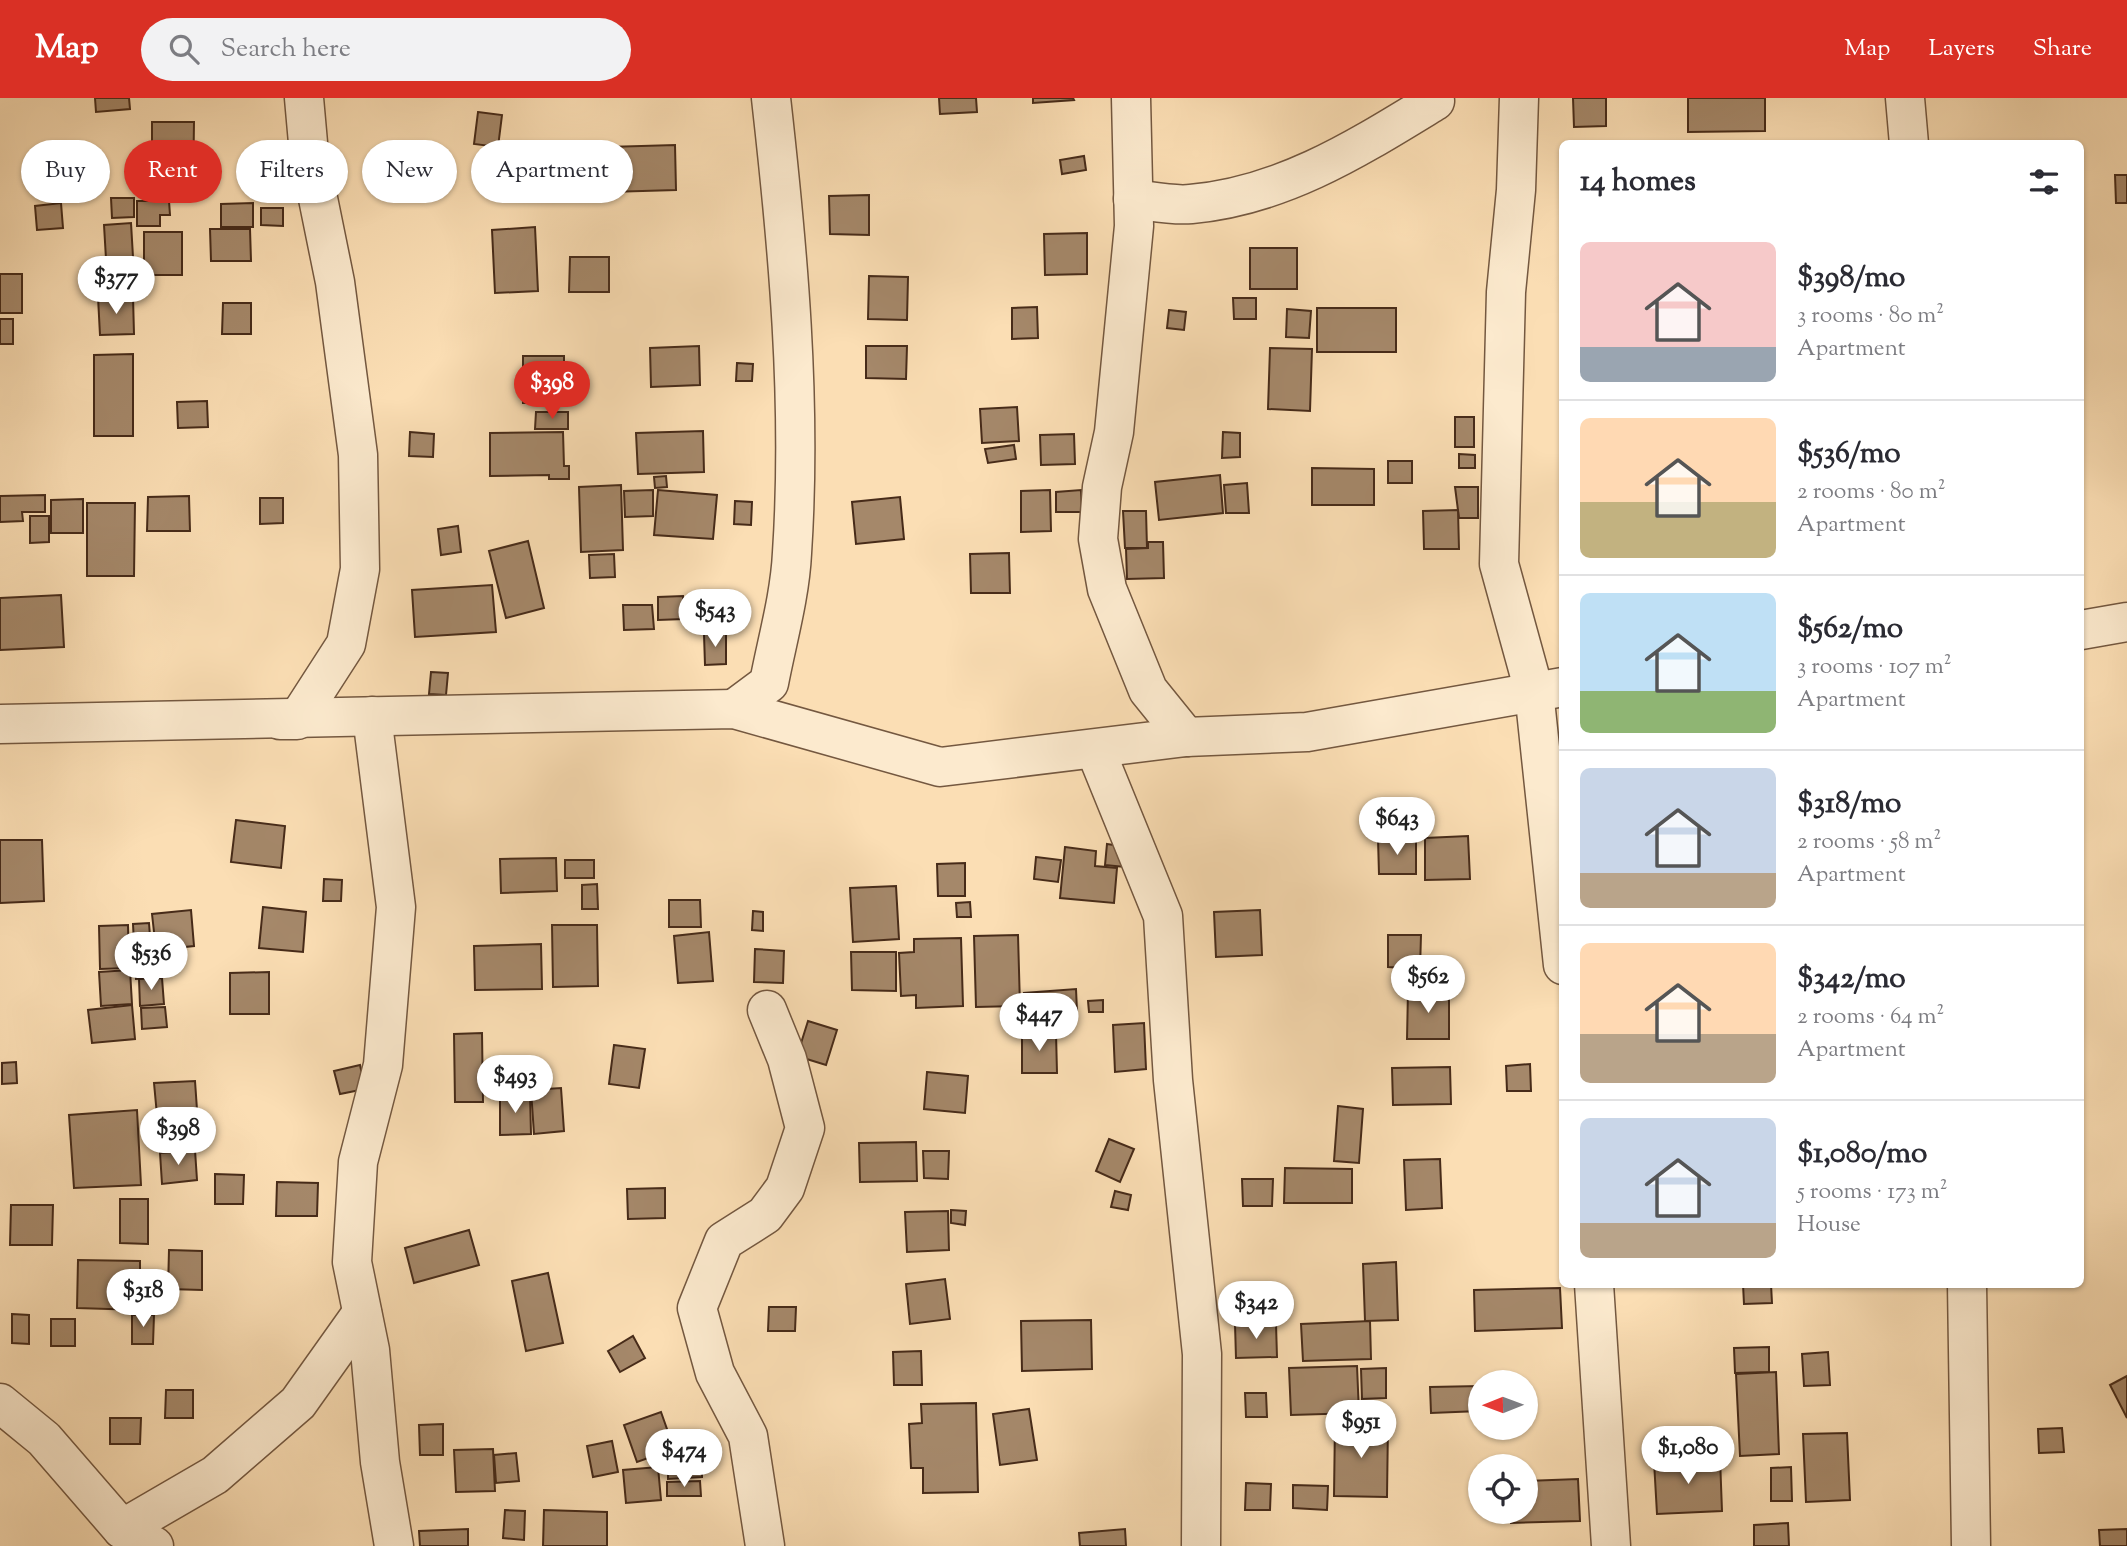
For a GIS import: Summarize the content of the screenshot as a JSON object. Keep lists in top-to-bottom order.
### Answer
{
  "north": "left",
  "page": {
    "header": "Map",
    "search": "Search here",
    "nav": ["Map", "Layers", "Share"],
    "chip": [
      "Buy",
      "Rent",
      "Filters",
      "New",
      "Apartment"
    ],
    "heading": "14 homes",
    "list": [
      {
        "name": "$398/mo",
        "note": "3 rooms · 80 m² · Apartment"
      },
      {
        "name": "$536/mo",
        "note": "2 rooms · 80 m² · Apartment"
      },
      {
        "name": "$562/mo",
        "note": "3 rooms · 107 m² · Apartment"
      },
      {
        "name": "$318/mo",
        "note": "2 rooms · 58 m² · Apartment"
      },
      {
        "name": "$342/mo",
        "note": "2 rooms · 64 m² · Apartment"
      },
      {
        "name": "$1,080/mo",
        "note": "5 rooms · 173 m² · House"
      }
    ],
    "price": [
      "$377",
      "$398",
      "$543",
      "$643",
      "$536",
      "$562",
      "$447",
      "$493",
      "$398",
      "$318",
      "$342",
      "$951",
      "$1,080",
      "$474"
    ]
  }
}
